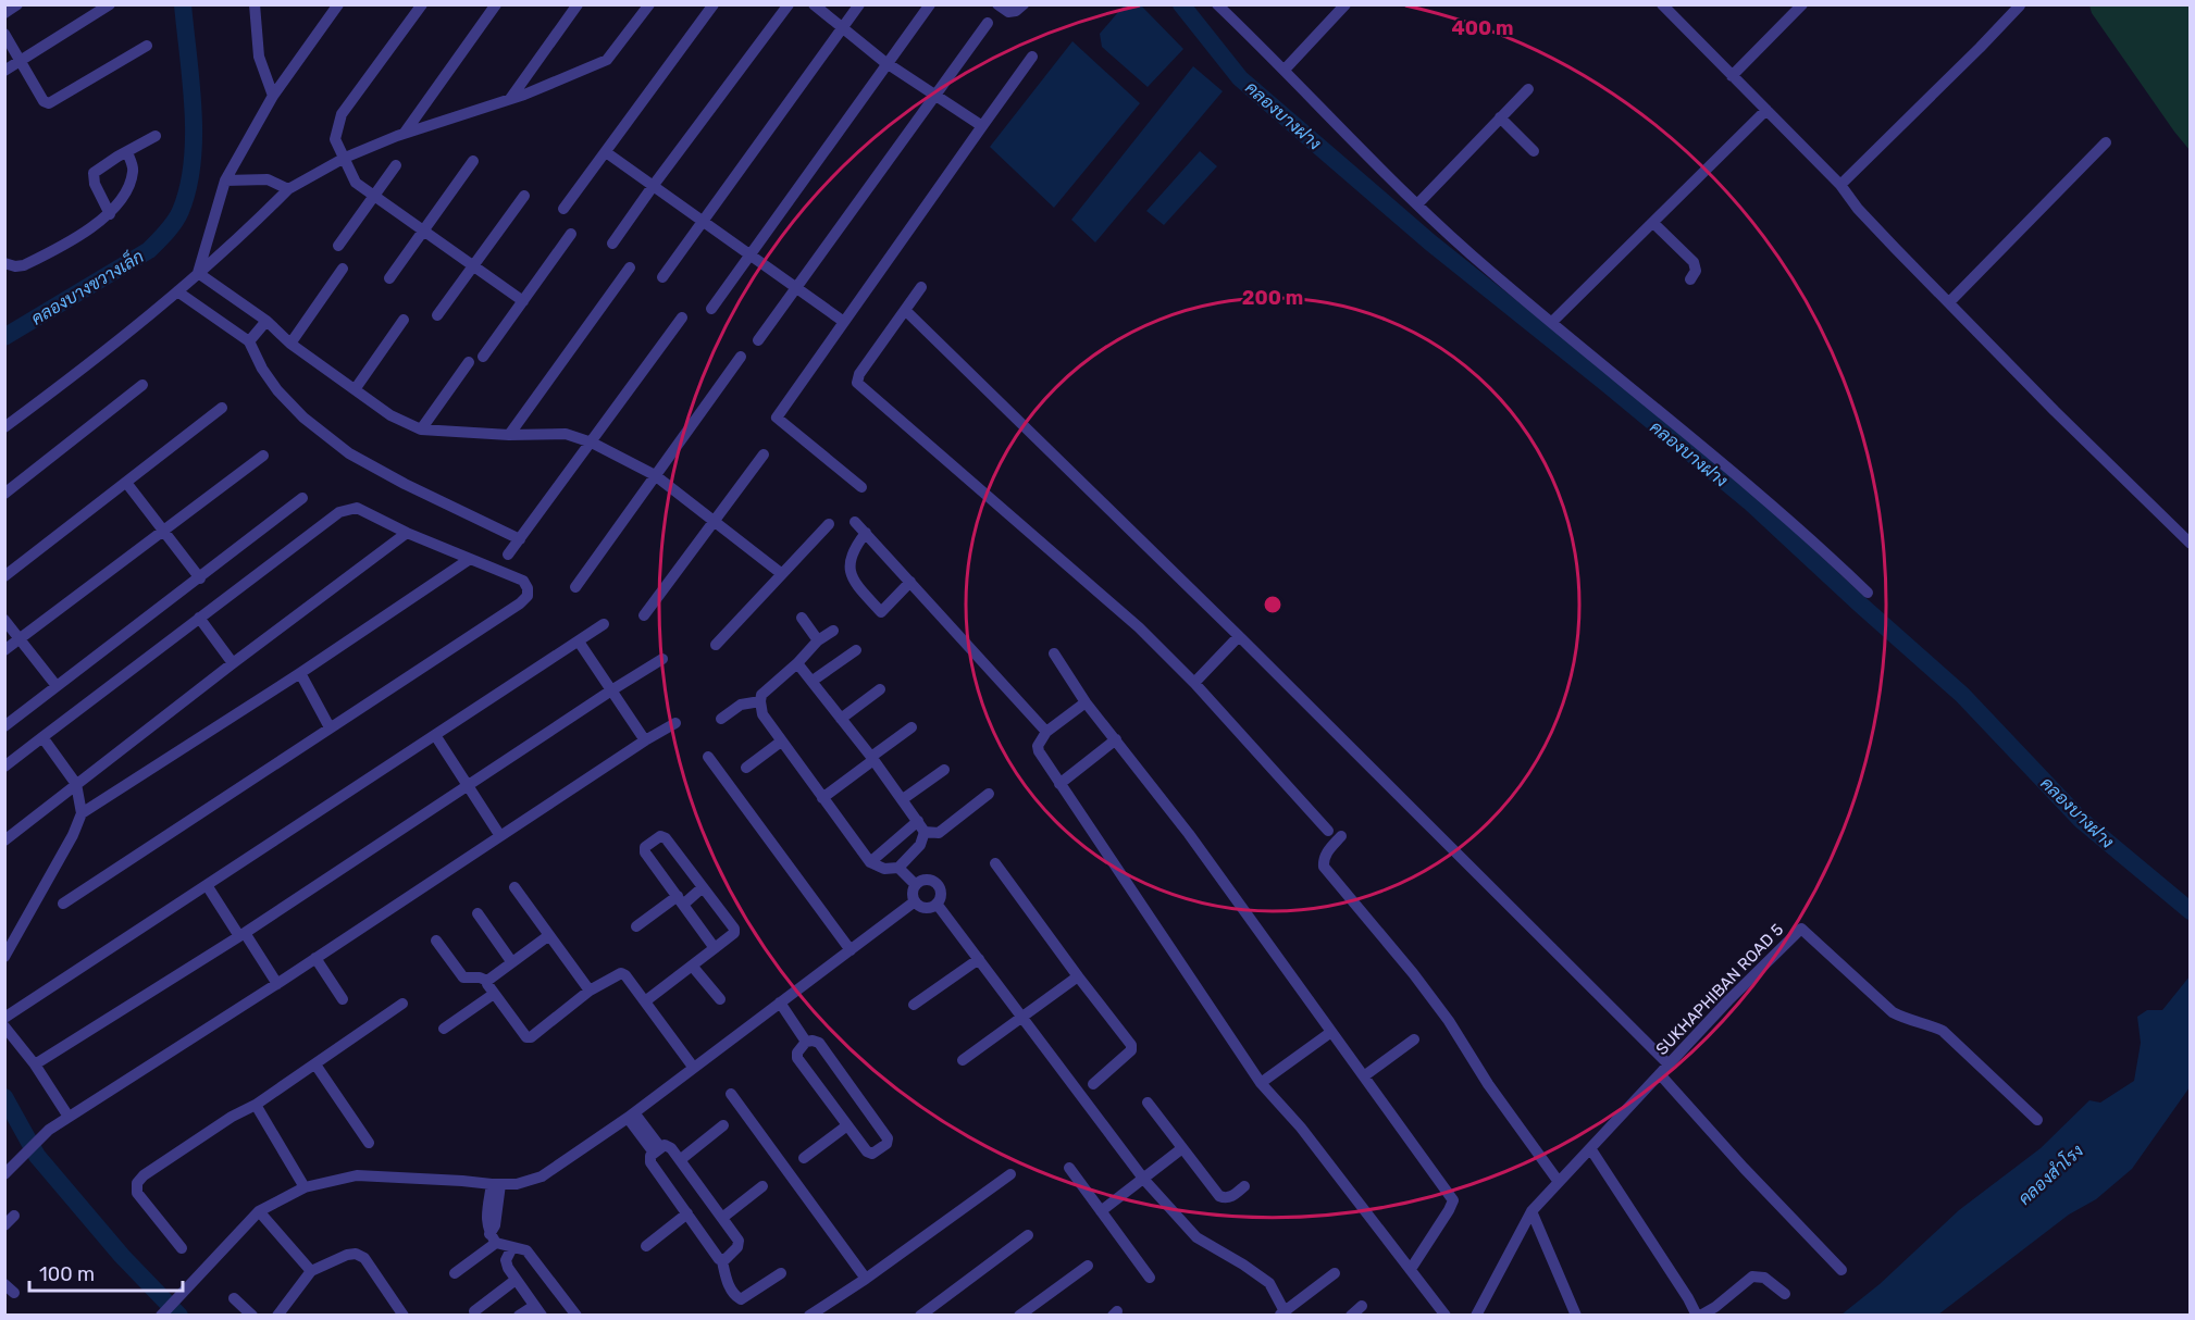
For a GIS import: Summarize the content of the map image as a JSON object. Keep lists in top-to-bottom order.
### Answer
{
  "streets": {
    "street": ["SUKHAPHIBAN ROAD 5"]
  },
  "water": ["คลองบางฝาง", "คลองบางขวางเล็ก", "คลองสำโรง"],
  "scale_bar": "100 m",
  "rings": ["400 m", "200 m"]
}
